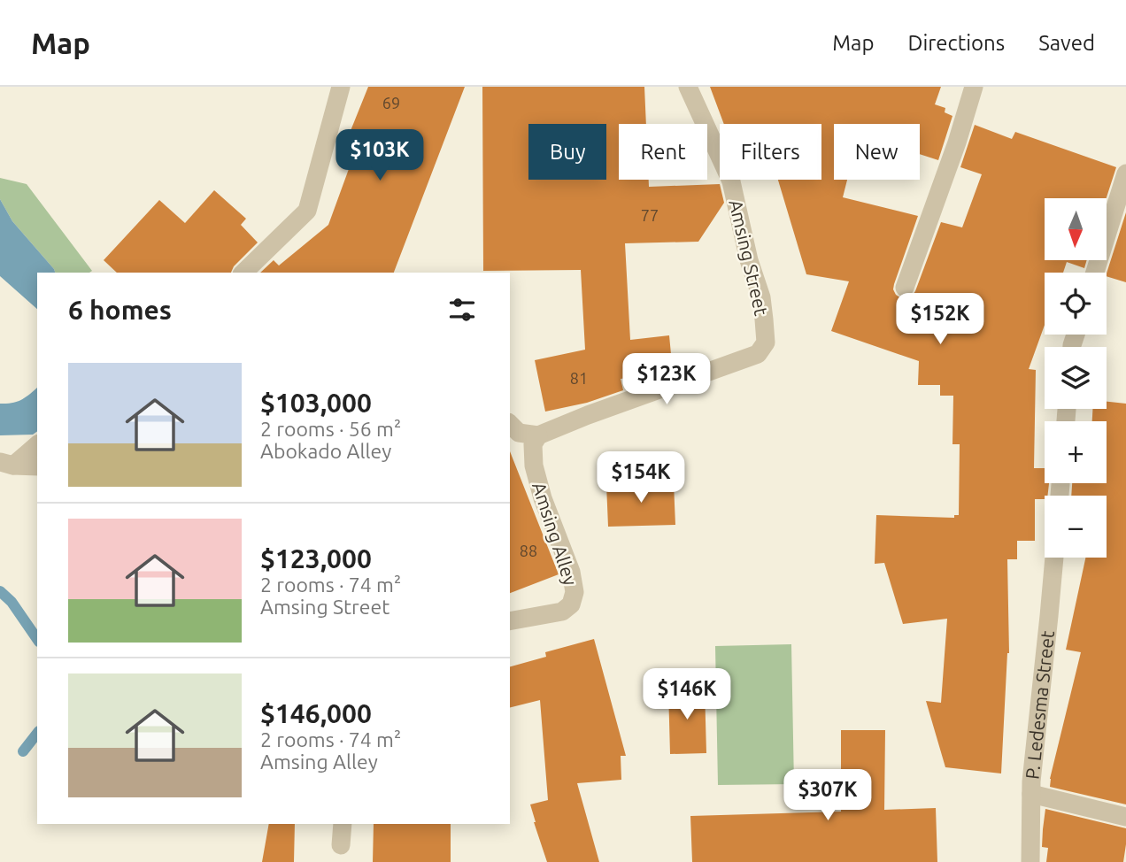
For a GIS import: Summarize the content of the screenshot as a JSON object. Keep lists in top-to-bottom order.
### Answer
{
  "streets": {
    "street": ["Amsing Street", "Amsing Alley", "P. Ledesma Street"]
  },
  "crossings": [
    ["Amsing Street", "Amsing Alley"]
  ],
  "house_numbers": [
    "69",
    "77",
    "81",
    "88"
  ],
  "north": "bottom",
  "page": {
    "header": "Map",
    "nav": ["Map", "Directions", "Saved"],
    "chip": [
      "Buy",
      "Rent",
      "Filters",
      "New"
    ],
    "price": [
      "$103K",
      "$152K",
      "$123K",
      "$154K",
      "$146K",
      "$307K"
    ],
    "map_buttons": ["+", "−"],
    "heading": "6 homes",
    "list": [
      {
        "name": "$103,000",
        "note": "2 rooms · 56 m² · Abokado Alley"
      },
      {
        "name": "$123,000",
        "note": "2 rooms · 74 m² · Amsing Street"
      },
      {
        "name": "$146,000",
        "note": "2 rooms · 74 m² · Amsing Alley"
      }
    ]
  }
}
